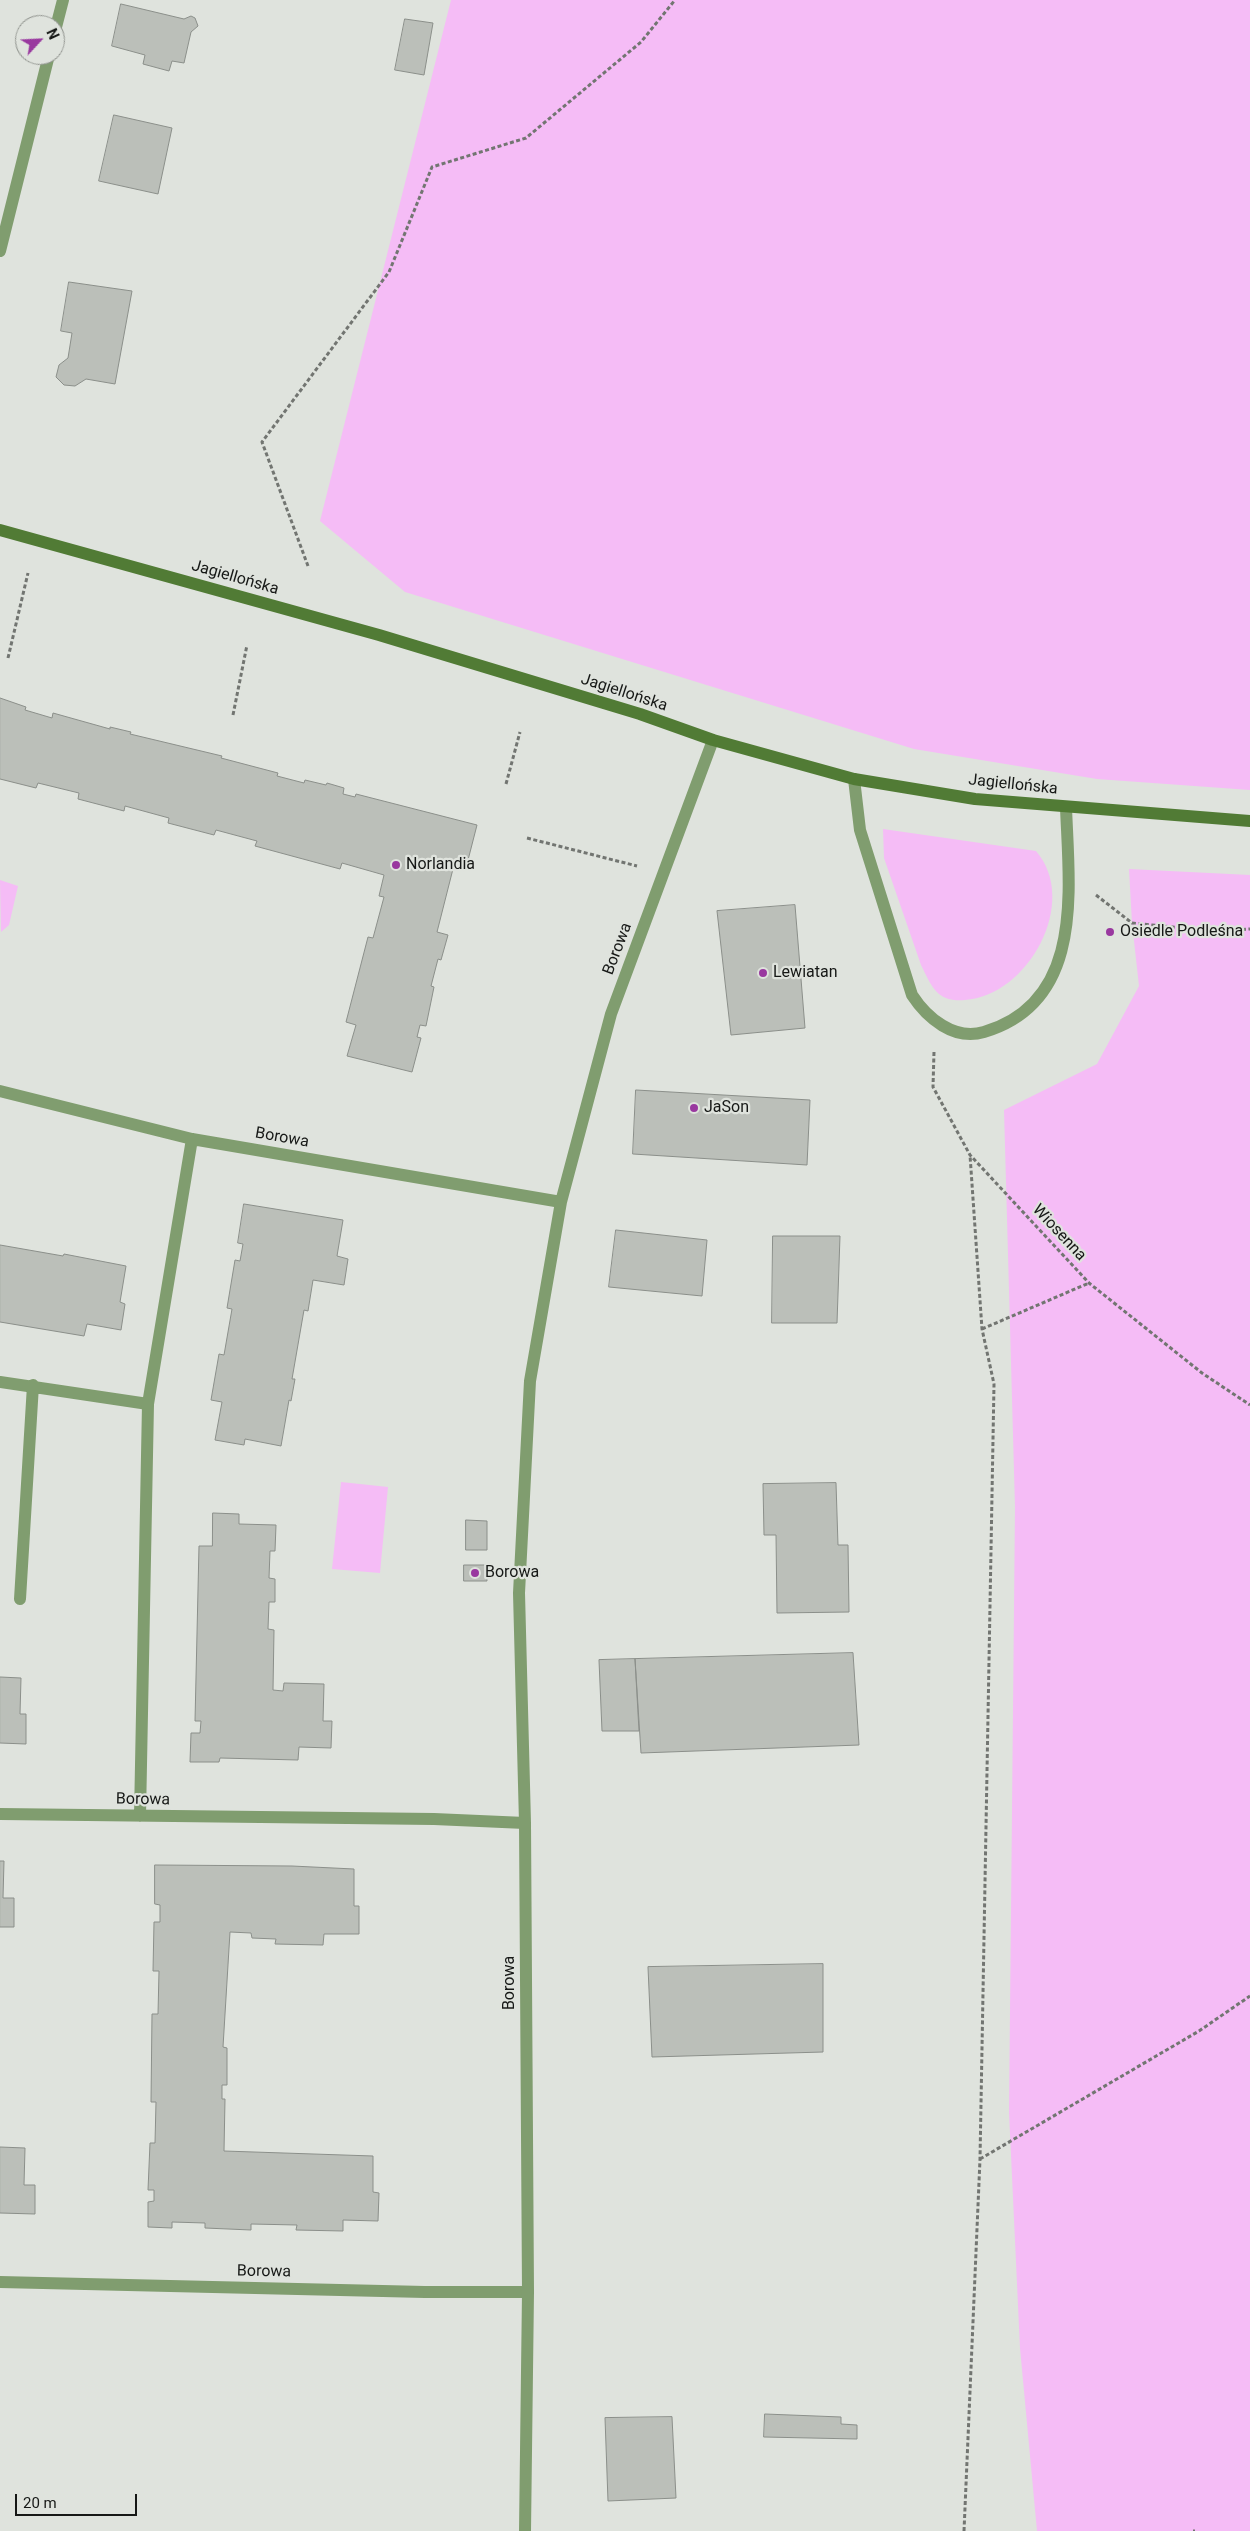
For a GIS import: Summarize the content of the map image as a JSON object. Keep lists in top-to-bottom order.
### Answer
{
  "streets": {
    "street": ["Jagiellońska", "Borowa"],
    "path": ["Wiosenna"]
  },
  "crossings": [
    ["Jagiellońska", "Borowa"]
  ],
  "places": [
    "Norlandia",
    "Osiedle Podleśna",
    "Lewiatan",
    "JaSon",
    "Borowa"
  ],
  "scale_bar": "20 m",
  "north": "top right"
}
